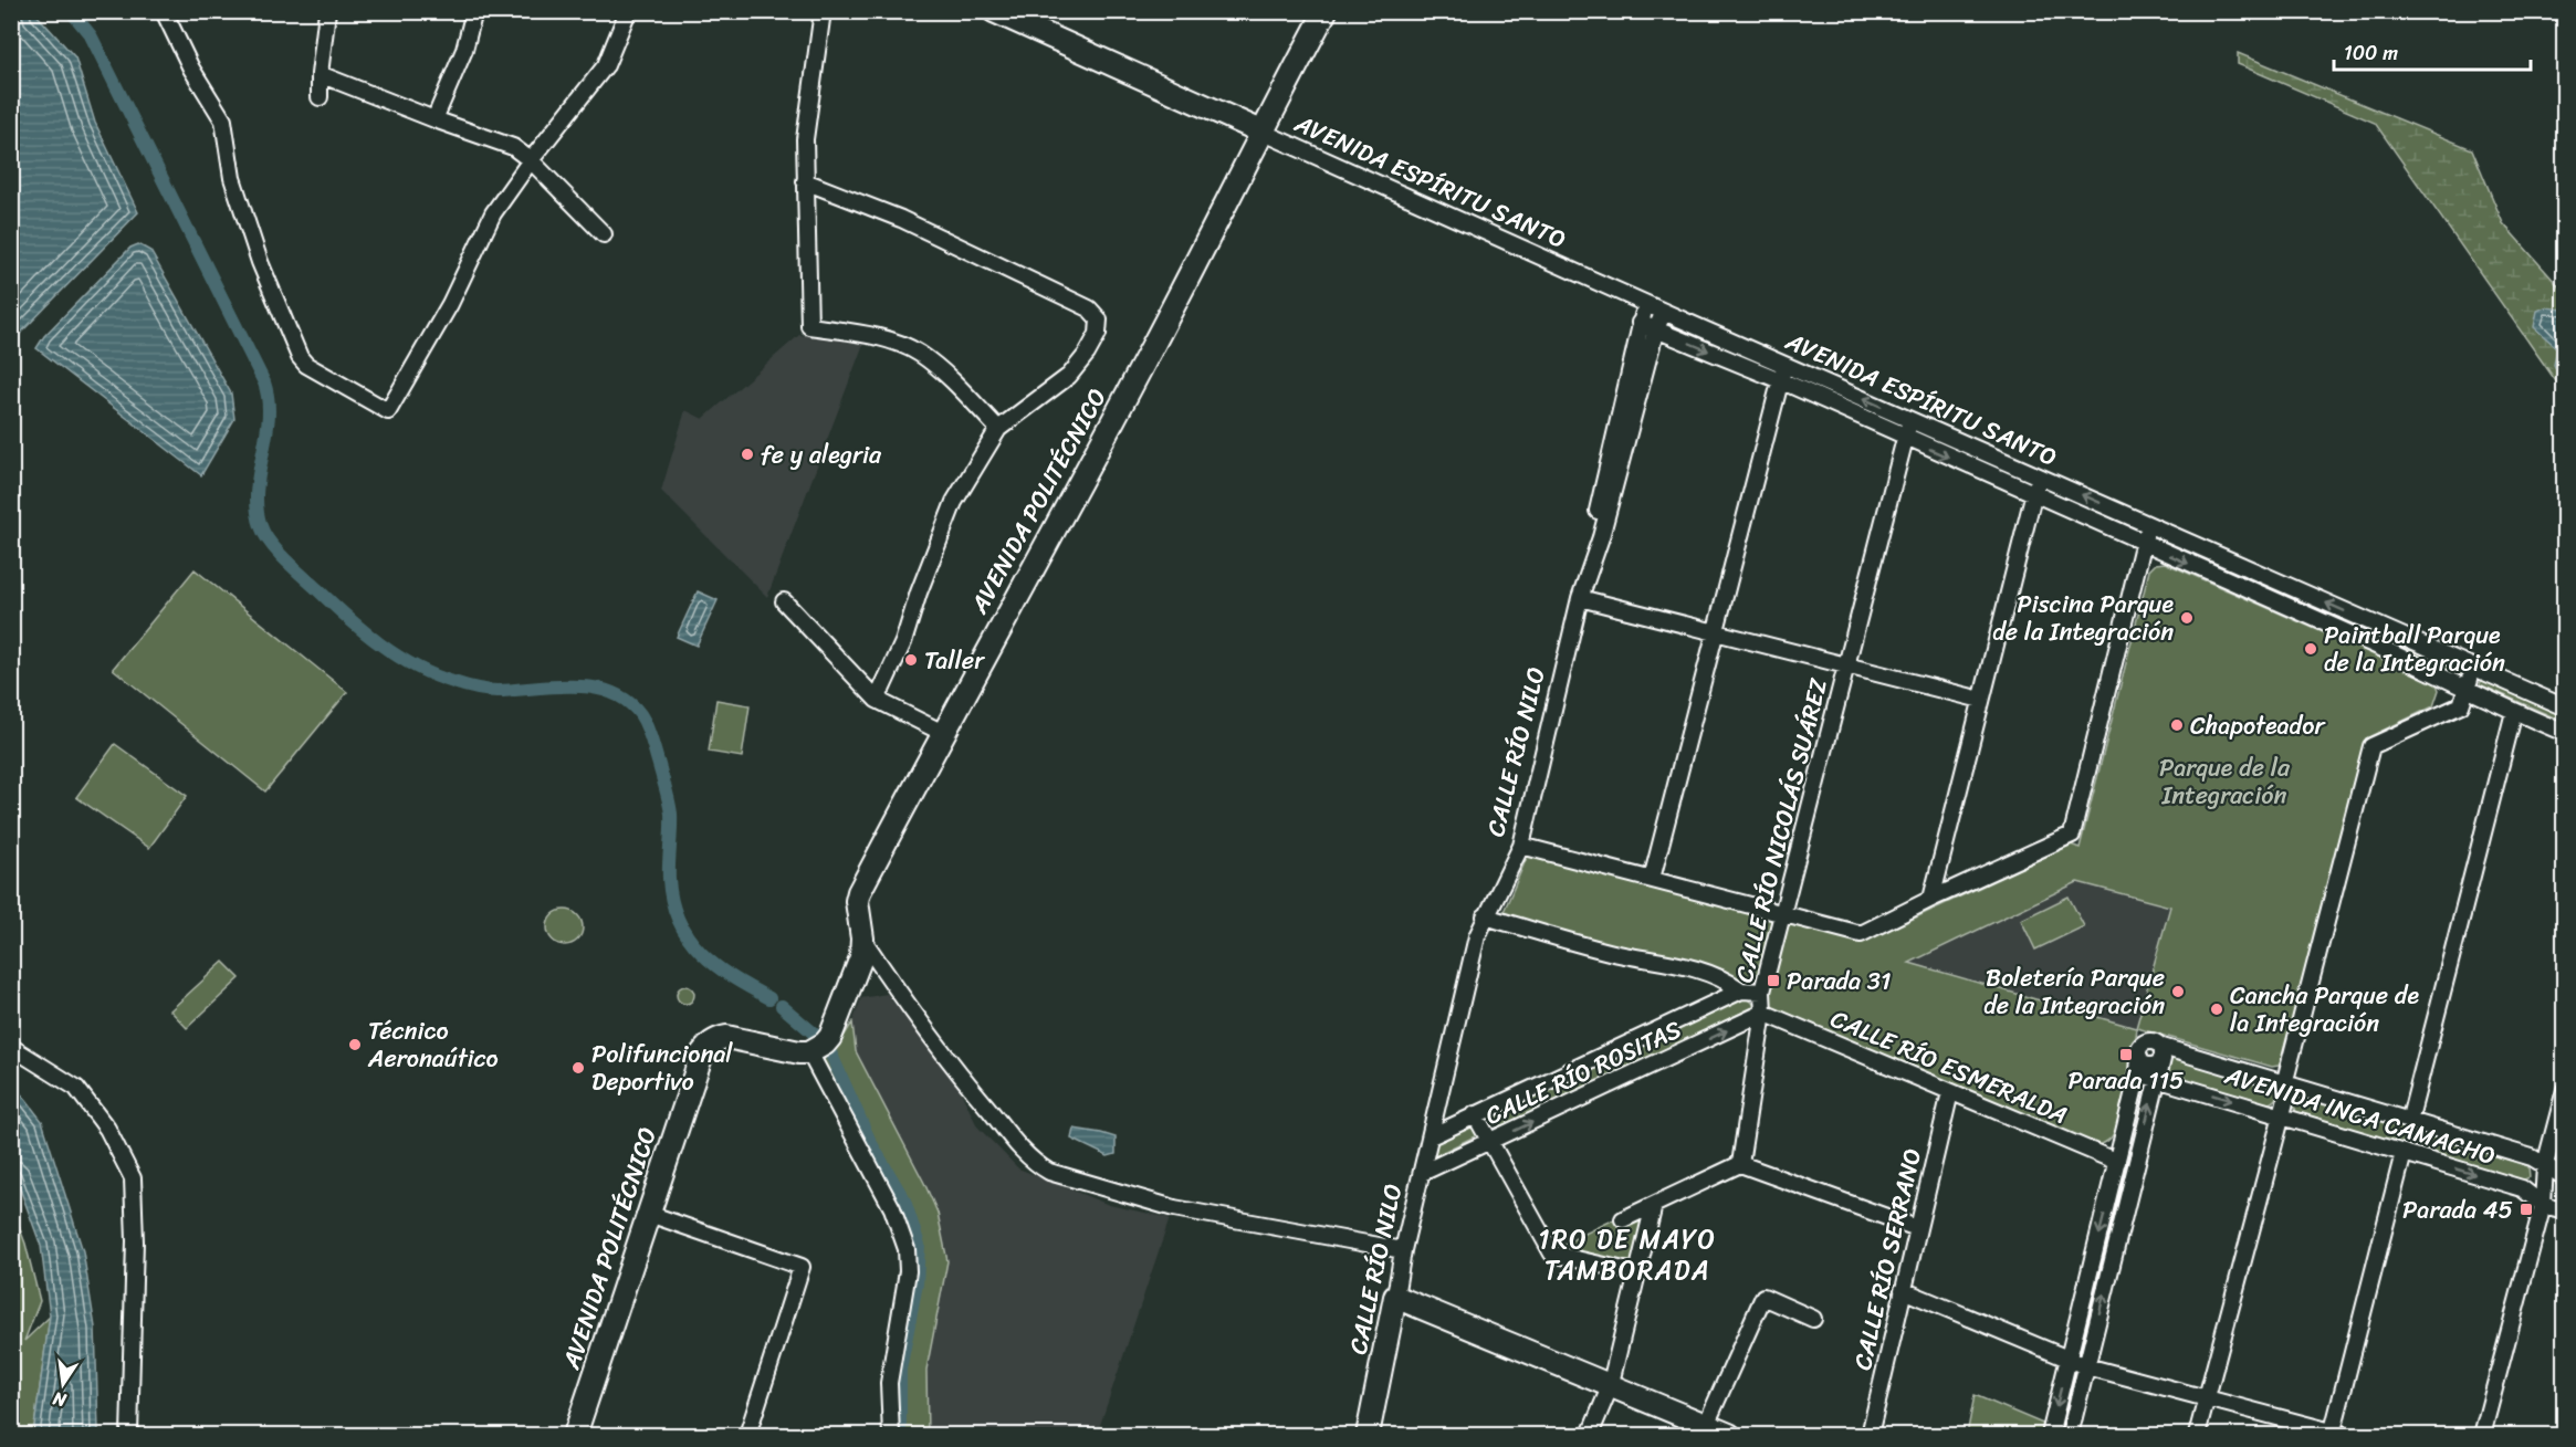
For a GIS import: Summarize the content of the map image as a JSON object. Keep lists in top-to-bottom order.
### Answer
{
  "streets": {
    "main road": ["AVENIDA POLITÉCNICO", "CALLE RÍO NILO"],
    "street": [
      "AVENIDA ESPÍRITU SANTO",
      "CALLE RÍO NICOLÁS SUÁREZ",
      "CALLE RÍO ESMERALDA",
      "CALLE RÍO ROSITAS",
      "AVENIDA INCA CAMACHO",
      "CALLE RÍO SERRANO"
    ]
  },
  "crossings": [
    ["AVENIDA ESPÍRITU SANTO", "AVENIDA POLITÉCNICO"],
    ["AVENIDA ESPÍRITU SANTO", "CALLE RÍO NILO"],
    ["AVENIDA ESPÍRITU SANTO", "CALLE RÍO NICOLÁS SUÁREZ"],
    ["CALLE RÍO NILO", "CALLE RÍO ROSITAS"],
    ["CALLE RÍO NICOLÁS SUÁREZ", "CALLE RÍO ESMERALDA"],
    ["CALLE RÍO NICOLÁS SUÁREZ", "CALLE RÍO ROSITAS"],
    ["CALLE RÍO ESMERALDA", "CALLE RÍO ROSITAS"],
    ["CALLE RÍO ESMERALDA", "CALLE RÍO SERRANO"]
  ],
  "districts": ["1RO DE MAYO TAMBORADA"],
  "parks": ["Parque de la Integración"],
  "places": {
    "other": [
      "fe y alegria",
      "Piscina Parque de la Integración",
      "Paintball Parque de la Integración",
      "Taller",
      "Chapoteador",
      "Boletería Parque de la Integración",
      "Cancha Parque de la Integración",
      "Técnico Aeronaútico",
      "Polifuncional Deportivo"
    ],
    "transit": ["Parada 31", "Parada 115", "Parada 45"]
  },
  "scale_bar": "100 m",
  "north": "bottom"
}
